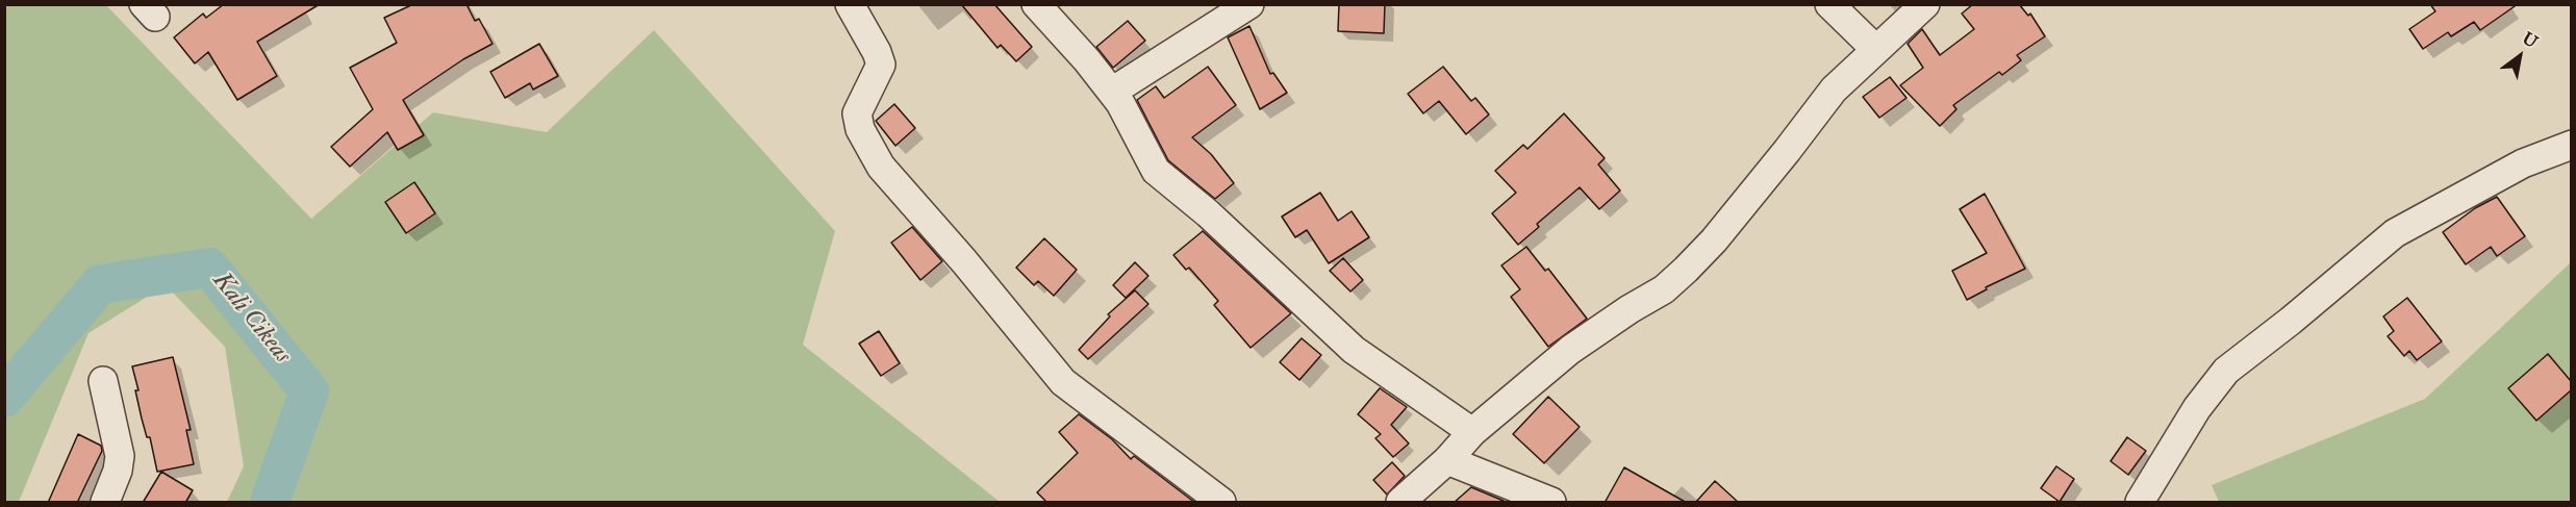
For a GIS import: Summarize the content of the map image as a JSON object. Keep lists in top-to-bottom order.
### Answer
{
  "water": ["Kali Cikeas"],
  "north": "top right"
}
